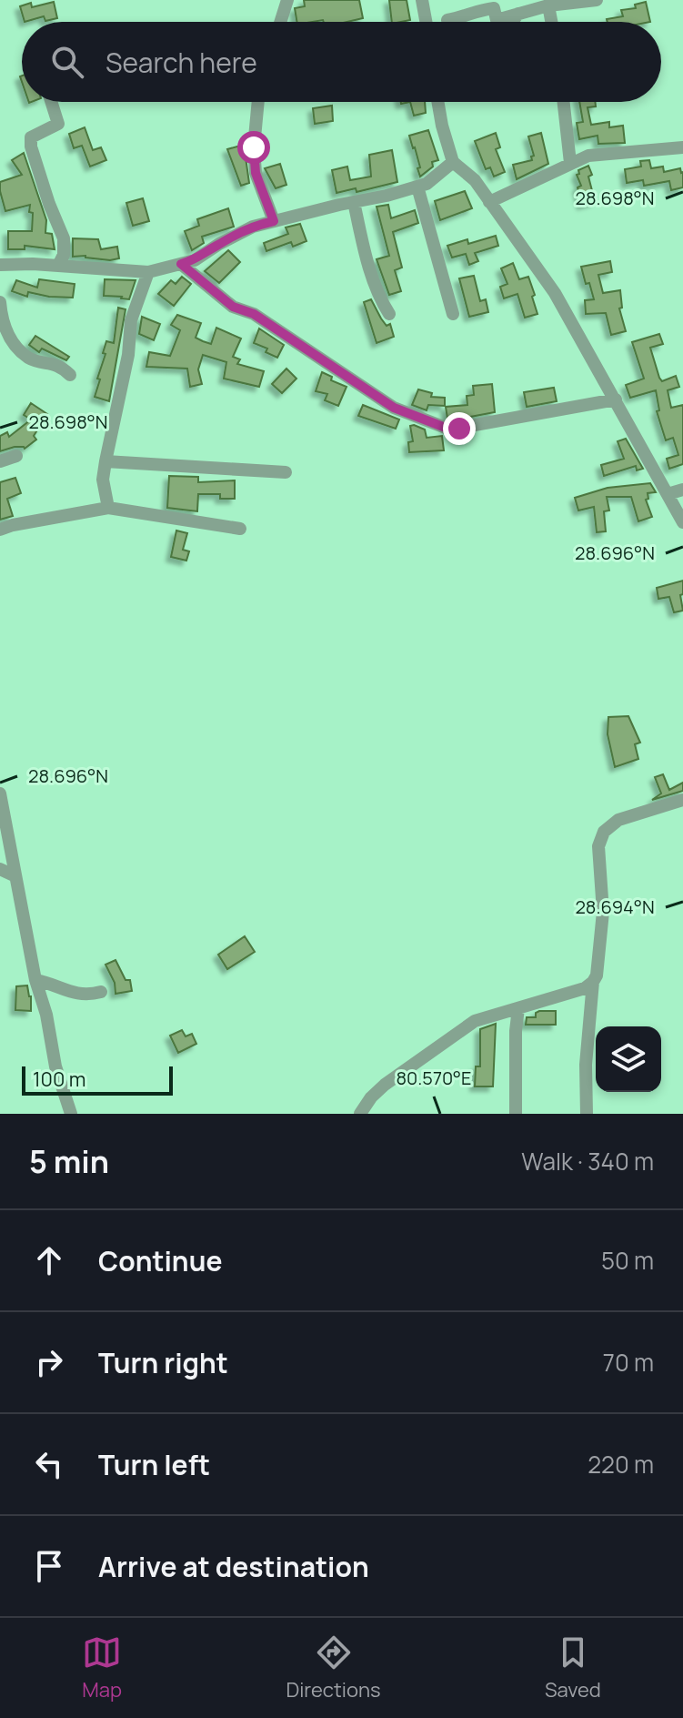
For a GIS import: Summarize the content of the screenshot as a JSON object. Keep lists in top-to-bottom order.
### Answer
{
  "scale_bar": "100 m",
  "page": {
    "search": "Search here",
    "scale": "100 m",
    "heading": ["5 min", "Walk · 340 m"],
    "list": [
      ["Continue", "50 m"],
      ["Turn right", "70 m"],
      ["Turn left", "220 m"],
      "Arrive at destination"
    ],
    "nav": ["Map", "Directions", "Saved"]
  },
  "coordinates": [
    "28.698°N",
    "28.696°N",
    "28.694°N",
    "80.570°E"
  ]
}
